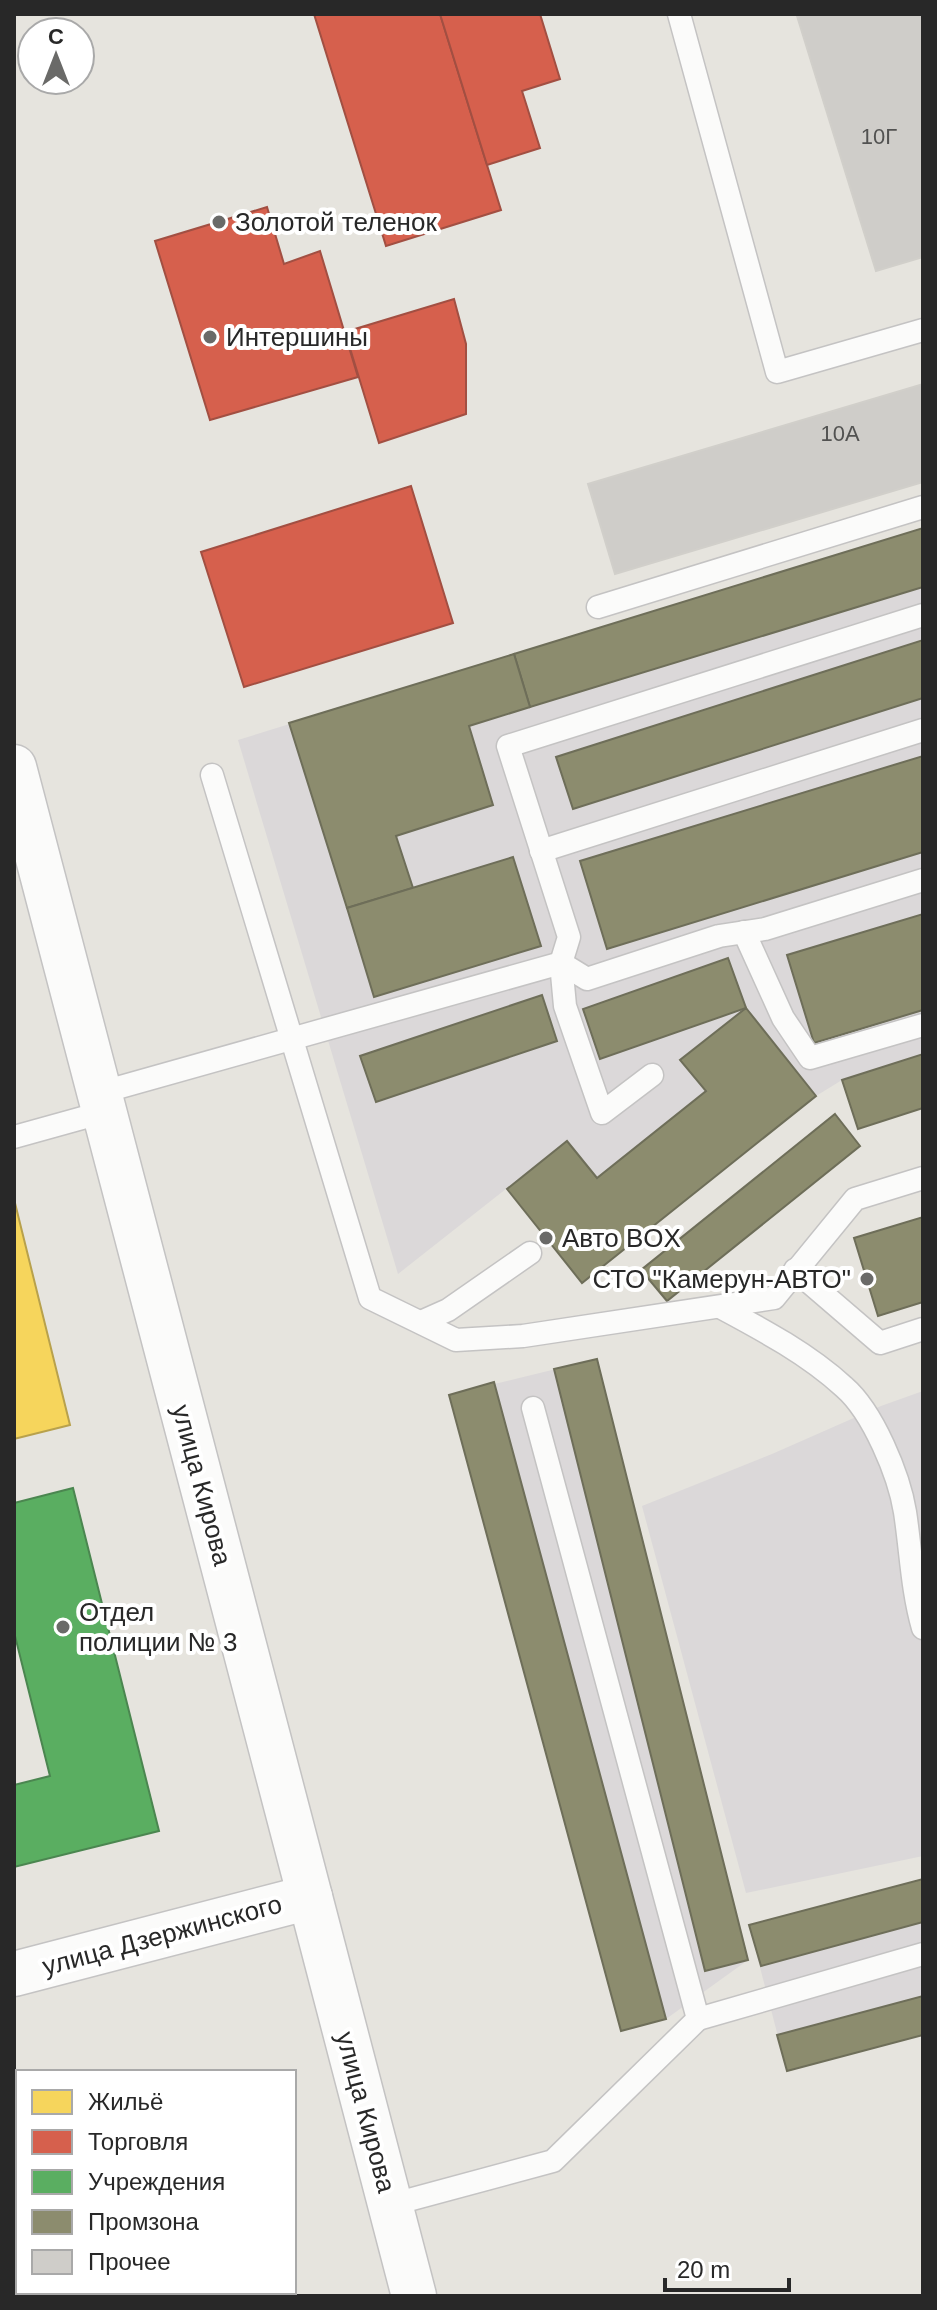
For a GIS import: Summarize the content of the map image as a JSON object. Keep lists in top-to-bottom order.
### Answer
{
  "streets": {
    "main road": ["улица Кирова", "улица Дзержинского"]
  },
  "crossings": [
    ["улица Кирова", "улица Дзержинского"]
  ],
  "places": [
    "Золотой теленок",
    "Интершины",
    "Авто BOX",
    "СТО \"Камерун-АВТО\"",
    "Отдел полиции № 3"
  ],
  "house_numbers": ["10Г", "10А"],
  "legend": [
    "Жильё",
    "Торговля",
    "Учреждения",
    "Промзона",
    "Прочее"
  ],
  "scale_bar": "20 m",
  "north": "top"
}
